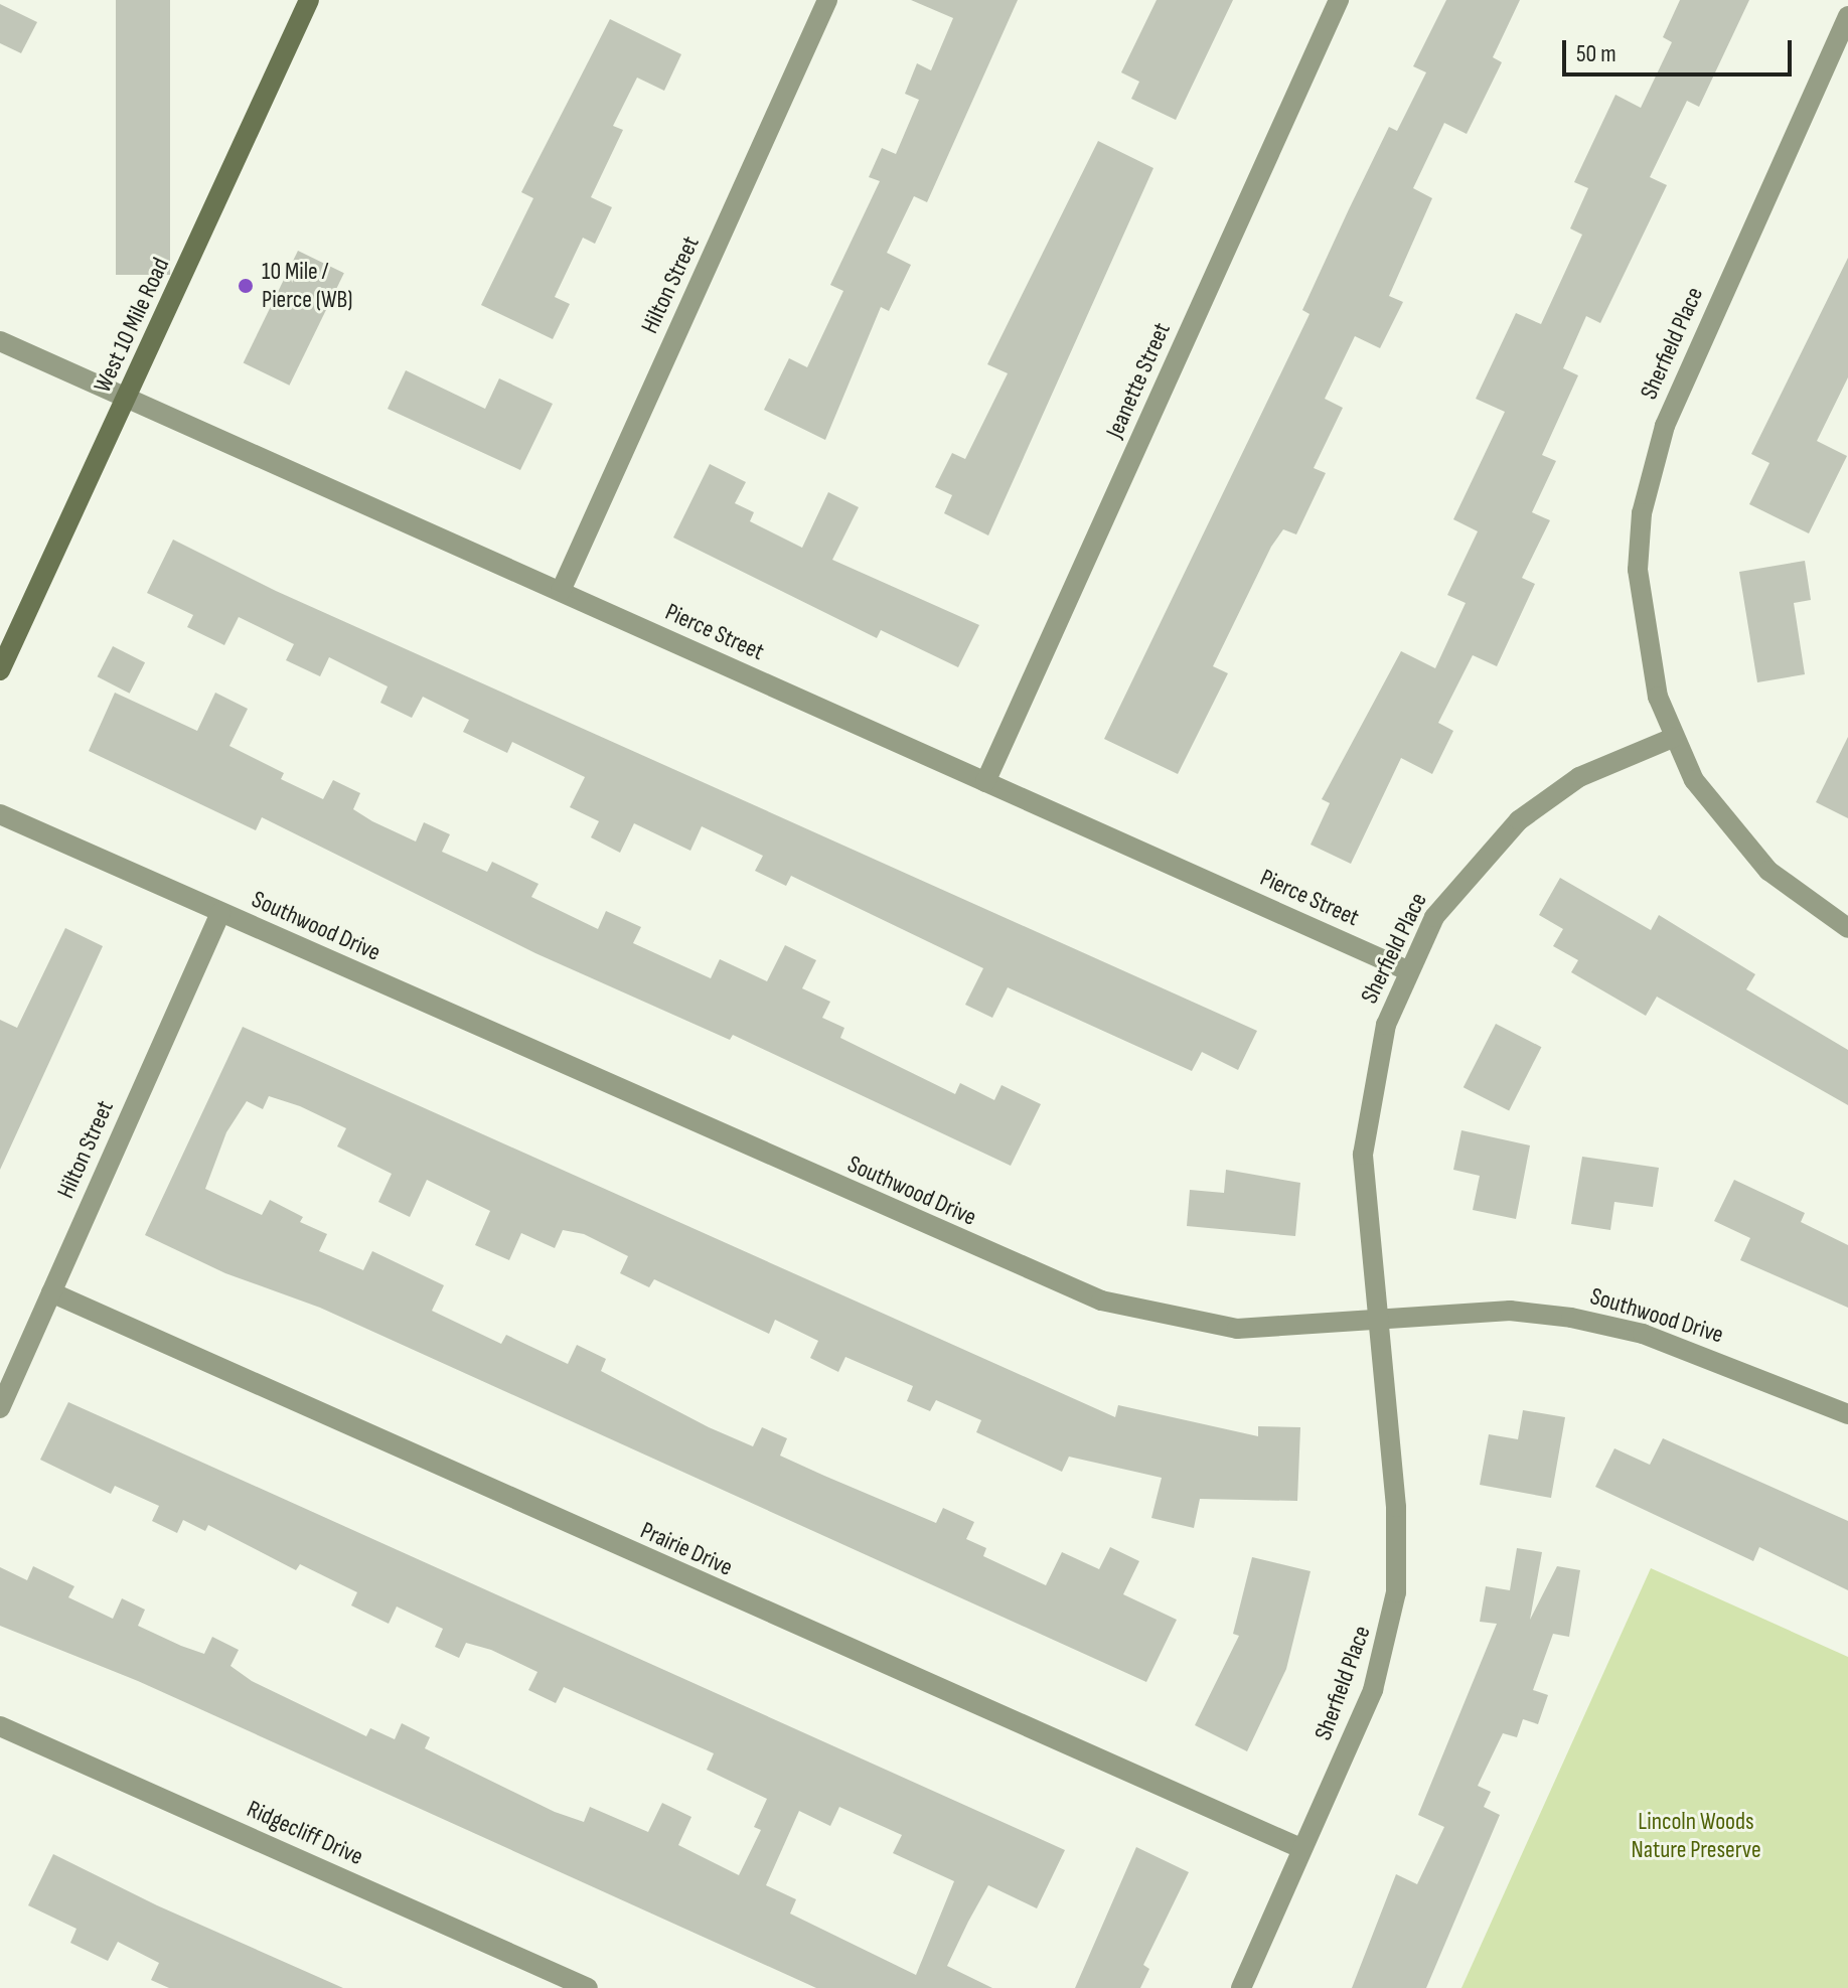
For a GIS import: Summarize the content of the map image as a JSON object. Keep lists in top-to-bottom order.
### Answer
{
  "streets": {
    "main road": ["West 10 Mile Road"],
    "street": [
      "Hilton Street",
      "Sherfield Place",
      "Jeanette Street",
      "Pierce Street",
      "Southwood Drive",
      "Prairie Drive",
      "Ridgecliff Drive"
    ]
  },
  "crossings": [
    ["Hilton Street", "Pierce Street"],
    ["Hilton Street", "Southwood Drive"],
    ["Hilton Street", "Prairie Drive"],
    ["West 10 Mile Road", "Pierce Street"],
    ["Sherfield Place", "Pierce Street"],
    ["Sherfield Place", "Southwood Drive"],
    ["Sherfield Place", "Prairie Drive"],
    ["Jeanette Street", "Pierce Street"]
  ],
  "parks": ["Lincoln Woods Nature Preserve"],
  "places": ["10 Mile / Pierce (WB)"],
  "scale_bar": "50 m"
}
